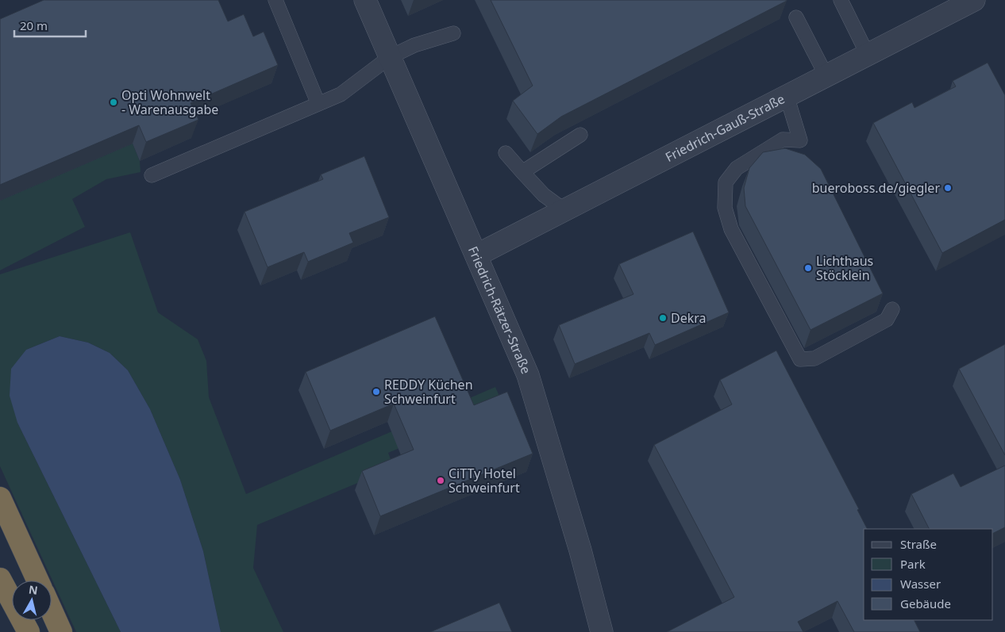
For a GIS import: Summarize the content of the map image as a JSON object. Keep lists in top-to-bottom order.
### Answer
{
  "streets": {
    "street": ["Friedrich-Gauß-Straße", "Friedrich-Rätzer-Straße"]
  },
  "crossings": [
    ["Friedrich-Gauß-Straße", "Friedrich-Rätzer-Straße"]
  ],
  "places": [
    "Opti Wohnwelt - Warenausgabe",
    "bueroboss.de/giegler",
    "Lichthaus Stöcklein",
    "Dekra",
    "REDDY Küchen Schweinfurt",
    "CiTTy Hotel Schweinfurt"
  ],
  "legend": [
    "Straße",
    "Park",
    "Wasser",
    "Gebäude"
  ],
  "scale_bar": "20 m",
  "north": "top"
}
